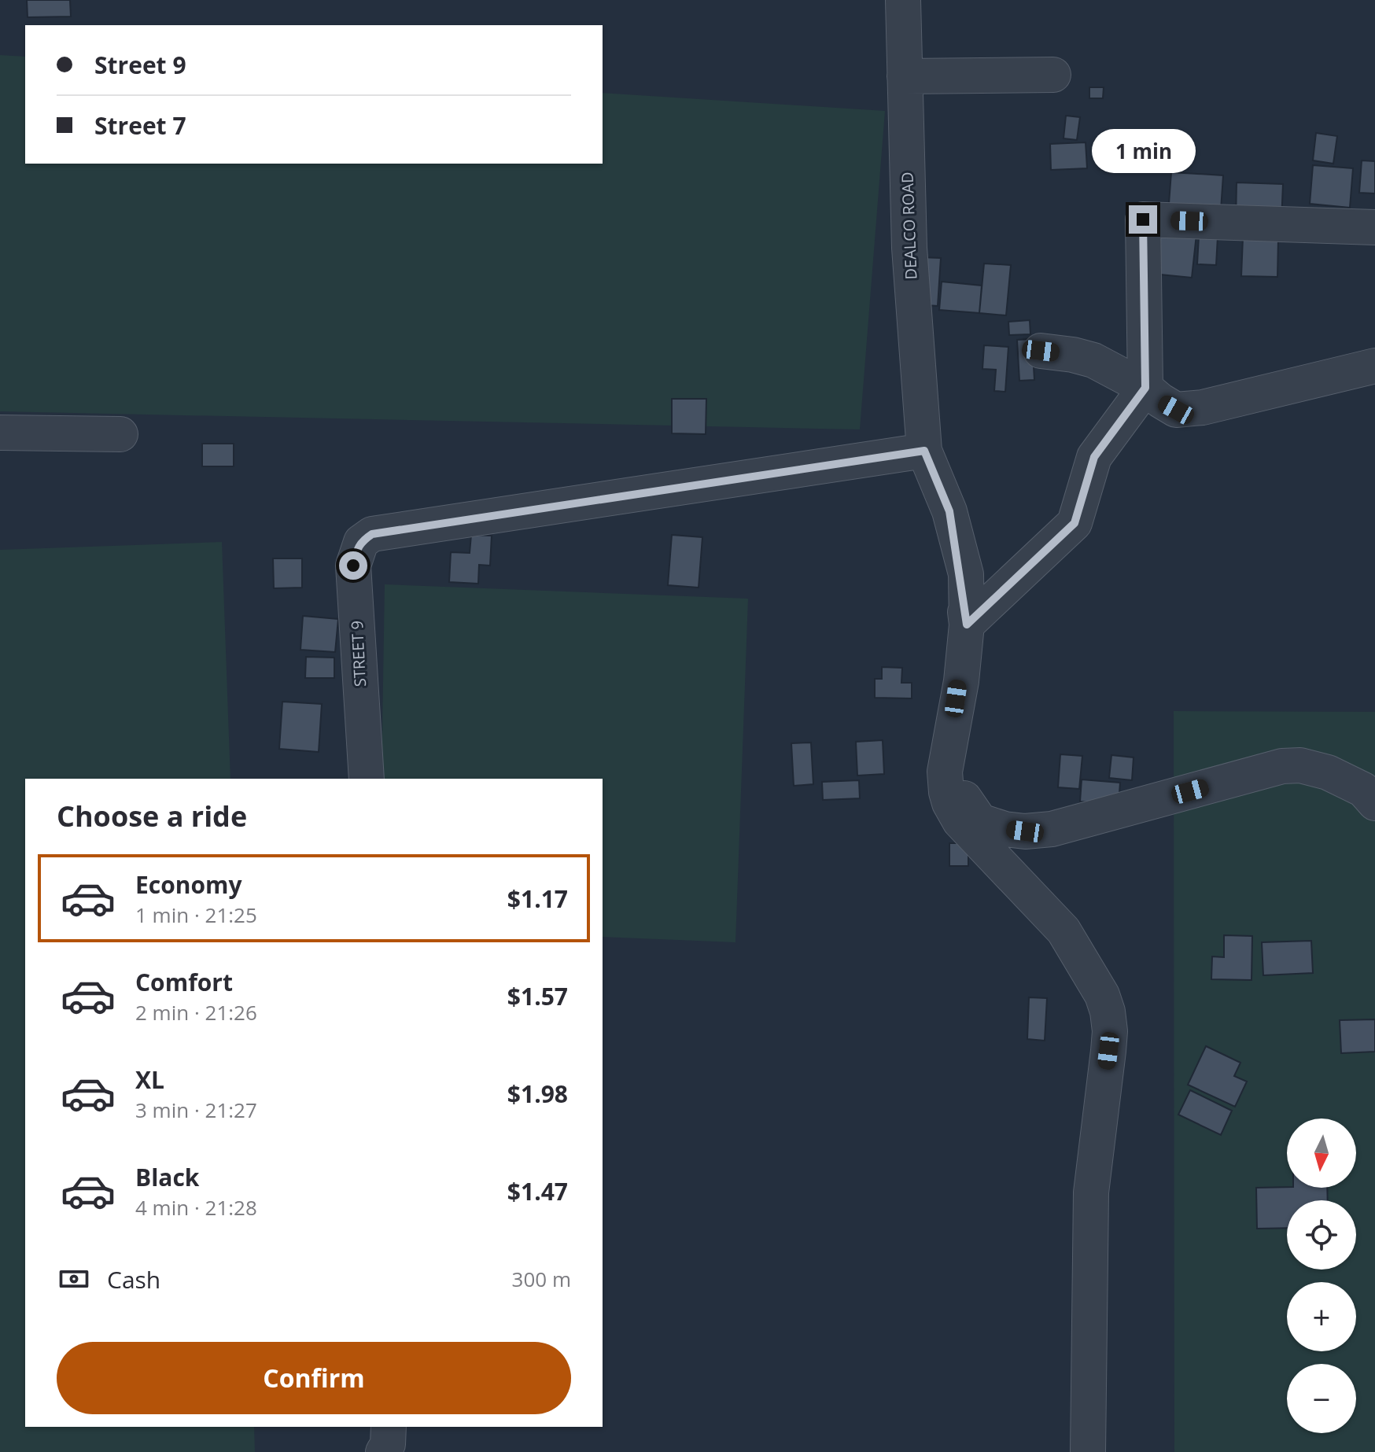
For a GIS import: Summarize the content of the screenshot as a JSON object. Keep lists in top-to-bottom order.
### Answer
{
  "streets": {
    "street": ["DEALCO ROAD", "STREET 9"]
  },
  "crossings": [
    ["DEALCO ROAD", "STREET 9"]
  ],
  "north": "bottom",
  "page": {
    "banner": ["Street 9", "Street 7"],
    "bubble": "1 min",
    "heading": "Choose a ride",
    "list": [
      {
        "name": "Economy",
        "note": "1 min · 21:25",
        "value": "$1.17"
      },
      {
        "name": "Comfort",
        "note": "2 min · 21:26",
        "value": "$1.57"
      },
      {
        "name": "XL",
        "note": "3 min · 21:27",
        "value": "$1.98"
      },
      {
        "name": "Black",
        "note": "4 min · 21:28",
        "value": "$1.47"
      }
    ],
    "map_buttons": ["+", "−"],
    "pay": ["Cash", "300 m"],
    "buttons": "Confirm"
  }
}
